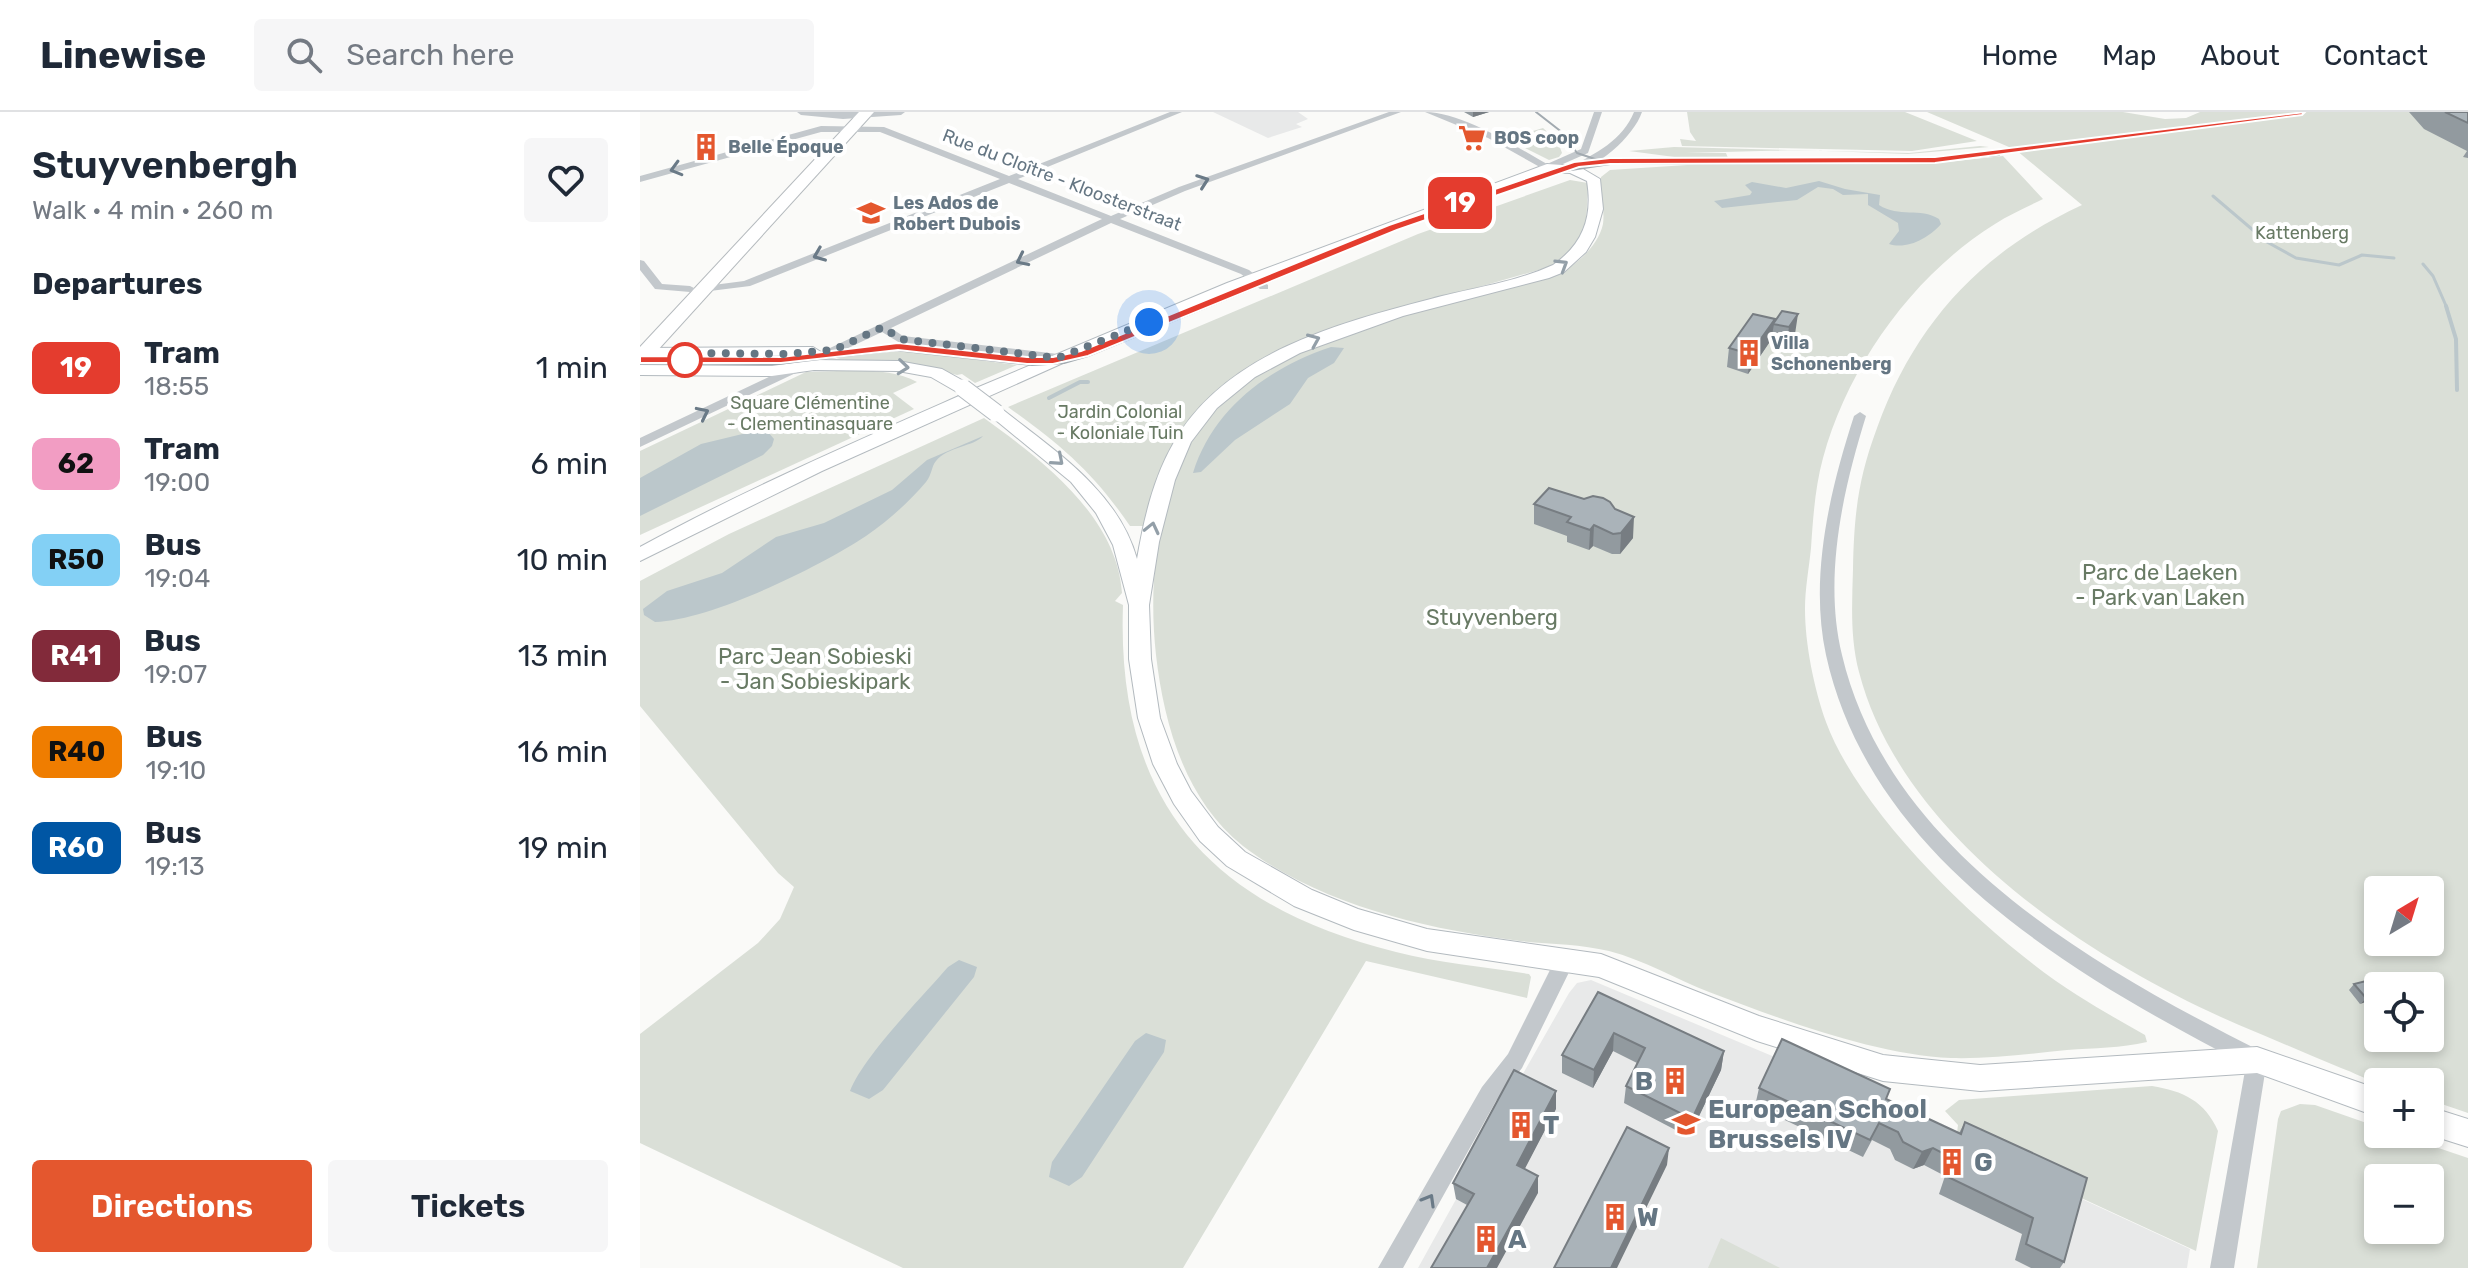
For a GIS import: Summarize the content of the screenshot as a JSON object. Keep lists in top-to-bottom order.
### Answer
{
  "streets": {
    "street": ["Rue du Cloître - Kloosterstraat"]
  },
  "parks": [
    "Kattenberg",
    "Square Clémentine - Clementinasquare",
    "Jardin Colonial - Koloniale Tuin",
    "Parc de Laeken - Park van Laken",
    "Stuyvenberg",
    "Parc Jean Sobieski - Jan Sobieskipark"
  ],
  "places": {
    "supermarket": ["BOS coop"],
    "building": [
      "Belle Époque",
      "Villa Schonenberg",
      "B",
      "T",
      "G",
      "W",
      "A"
    ],
    "school or university": ["Les Ados de Robert Dubois", "European School Brussels IV"]
  },
  "lines": ["tram line 19"],
  "north": "top right",
  "page": {
    "header": "Linewise",
    "search": "Search here",
    "nav": [
      "Home",
      "Map",
      "About",
      "Contact"
    ],
    "heading": [
      ["Stuyvenbergh", "Walk · 4 min · 260 m"],
      "Departures"
    ],
    "on_map": "19",
    "list": [
      {
        "mark": "19",
        "name": "Tram",
        "note": "18:55",
        "value": "1 min"
      },
      {
        "mark": "62",
        "name": "Tram",
        "note": "19:00",
        "value": "6 min"
      },
      {
        "mark": "R50",
        "name": "Bus",
        "note": "19:04",
        "value": "10 min"
      },
      {
        "mark": "R41",
        "name": "Bus",
        "note": "19:07",
        "value": "13 min"
      },
      {
        "mark": "R40",
        "name": "Bus",
        "note": "19:10",
        "value": "16 min"
      },
      {
        "mark": "R60",
        "name": "Bus",
        "note": "19:13",
        "value": "19 min"
      }
    ],
    "map_buttons": ["+", "−"],
    "buttons": ["Directions", "Tickets"]
  }
}
